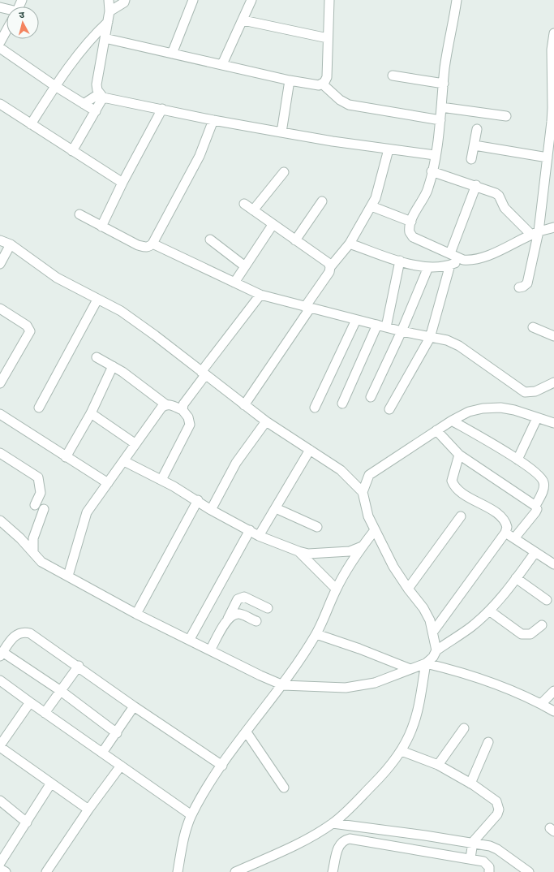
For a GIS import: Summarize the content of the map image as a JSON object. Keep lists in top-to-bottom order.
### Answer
{
  "north": "top"
}
